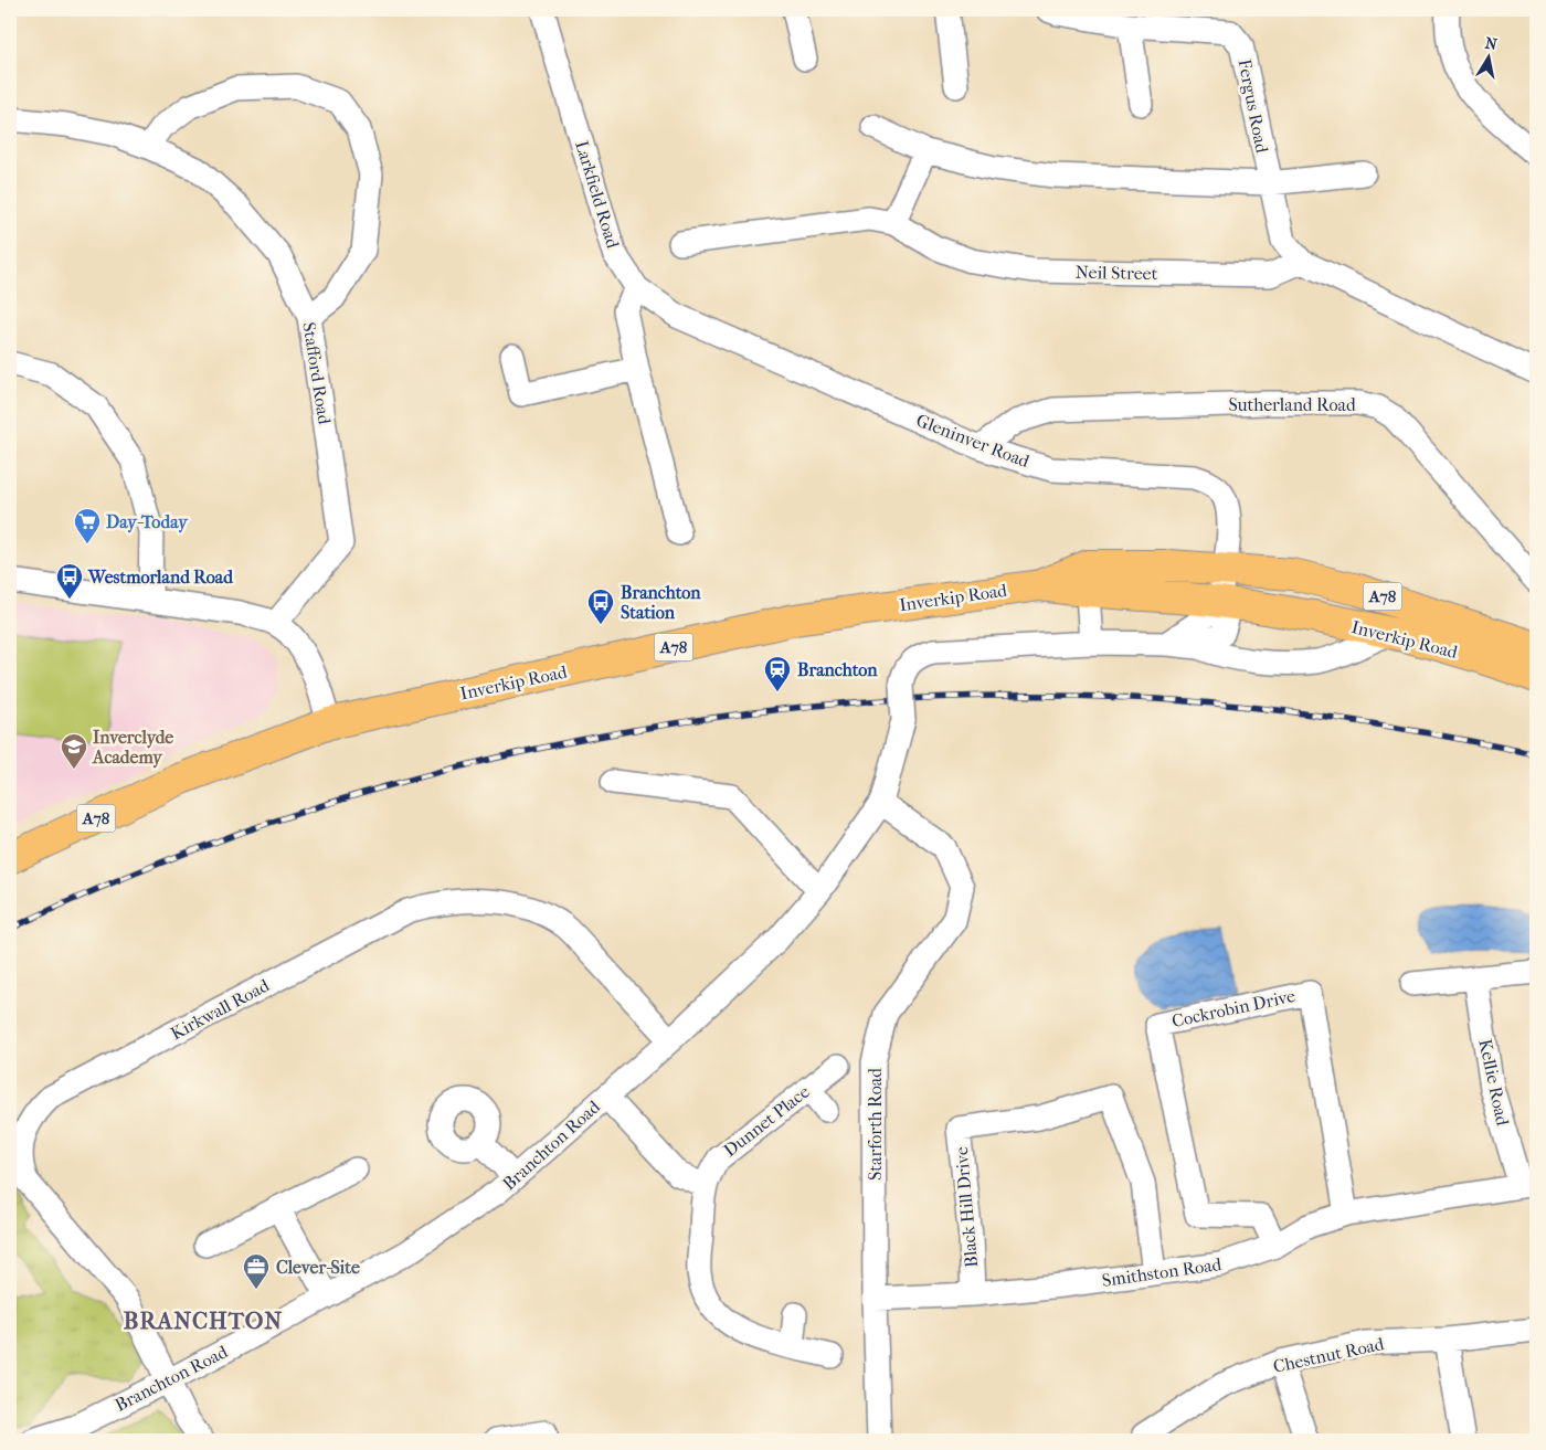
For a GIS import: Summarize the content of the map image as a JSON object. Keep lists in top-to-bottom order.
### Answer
{
  "streets": {
    "highway": ["A78", "Inverkip Road"],
    "street": [
      "Fergus Road",
      "Larkfield Road",
      "Neil Street",
      "Stafford Road",
      "Sutherland Road",
      "Gleninver Road",
      "Cockrobin Drive",
      "Kirkwall Road",
      "Kellie Road",
      "Dunnet Place",
      "Starforth Road",
      "Branchton Road",
      "Black Hill Drive",
      "Smithston Road",
      "Chestnut Road"
    ]
  },
  "crossings": [
    ["Fergus Road", "Neil Street"],
    ["Larkfield Road", "Gleninver Road"],
    ["Sutherland Road", "Gleninver Road"],
    ["Gleninver Road", "Inverkip Road"],
    ["Cockrobin Drive", "Smithston Road"],
    ["Kirkwall Road", "Branchton Road"],
    ["Kellie Road", "Smithston Road"],
    ["Starforth Road", "Branchton Road"],
    ["Starforth Road", "Smithston Road"],
    ["Black Hill Drive", "Smithston Road"]
  ],
  "districts": ["BRANCHTON"],
  "places": {
    "supermarket": ["Day-Today"],
    "bus stop": ["Westmorland Road", "Branchton Station"],
    "station": ["Branchton"],
    "school or university": ["Inverclyde Academy"],
    "office": ["Clever-Site"]
  },
  "north": "top"
}
